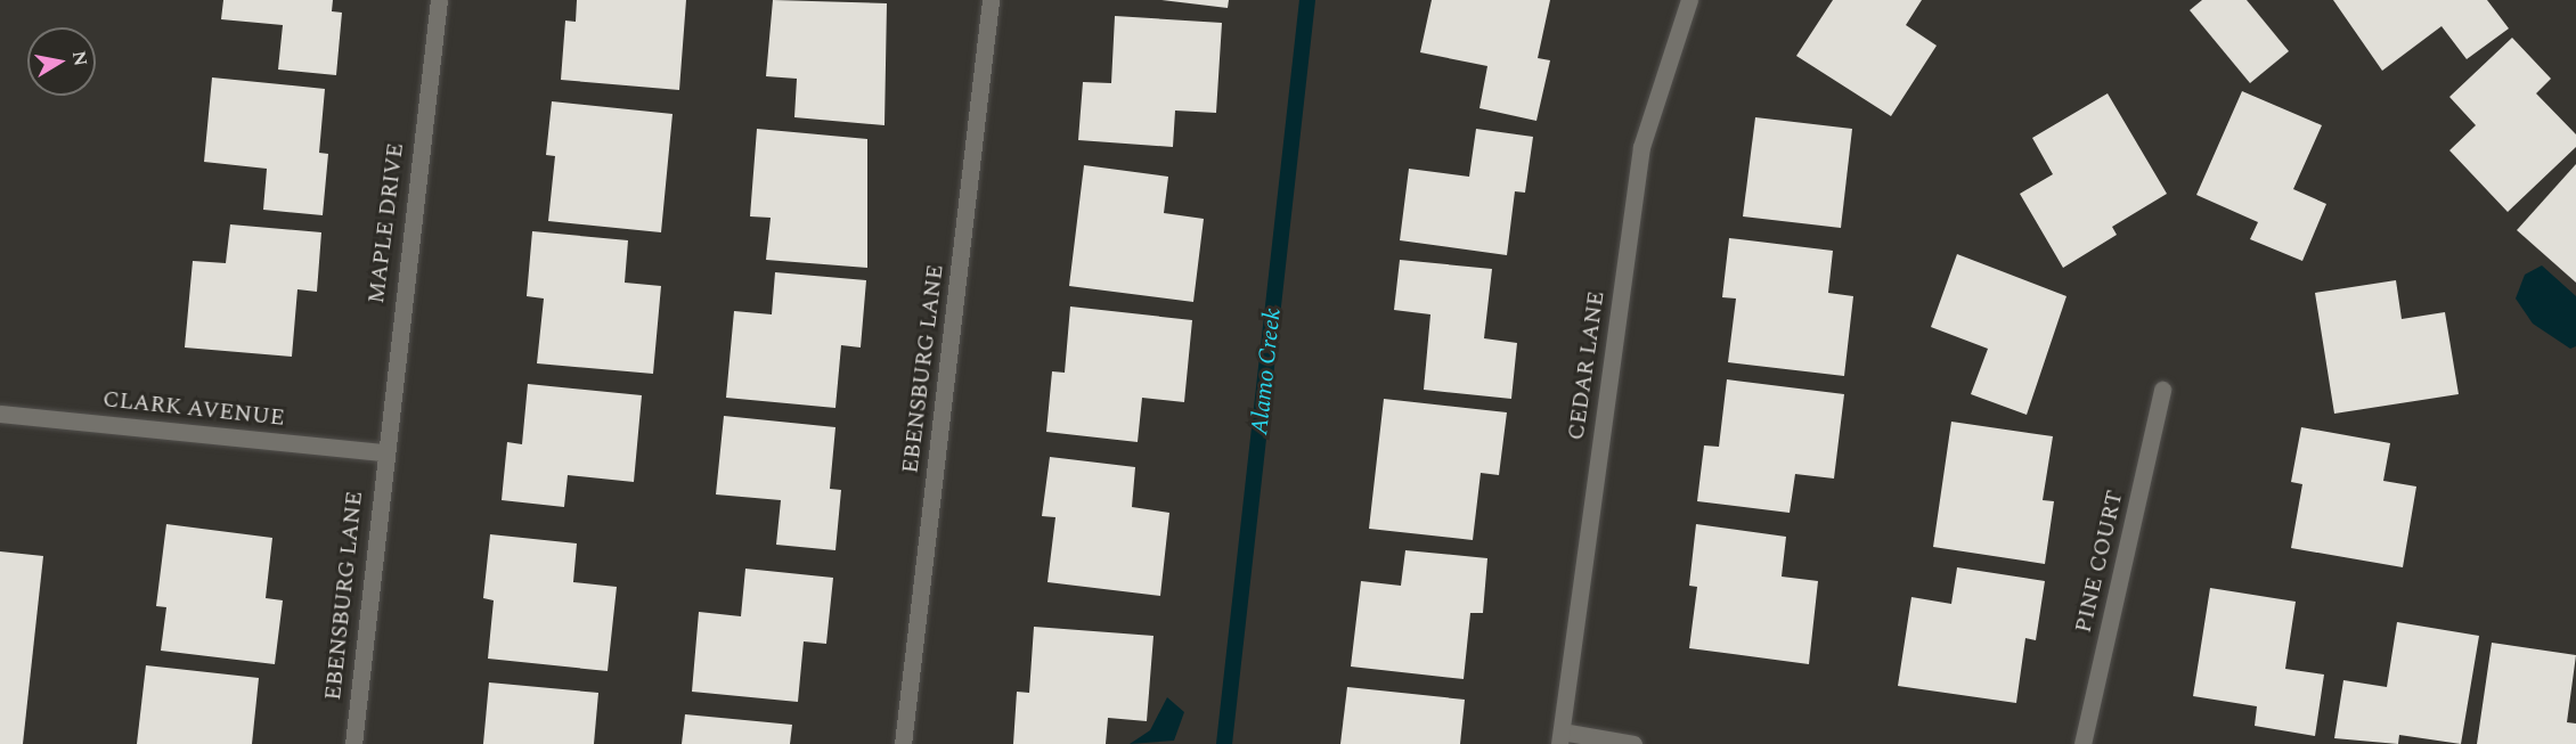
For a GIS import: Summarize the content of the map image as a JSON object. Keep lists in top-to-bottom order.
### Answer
{
  "streets": {
    "street": [
      "MAPLE DRIVE",
      "CEDAR LANE",
      "EBENSBURG LANE",
      "CLARK AVENUE",
      "PINE COURT"
    ]
  },
  "crossings": [
    ["MAPLE DRIVE", "EBENSBURG LANE"],
    ["MAPLE DRIVE", "CLARK AVENUE"],
    ["EBENSBURG LANE", "CLARK AVENUE"]
  ],
  "water": ["Alamo Creek"],
  "north": "right"
}
